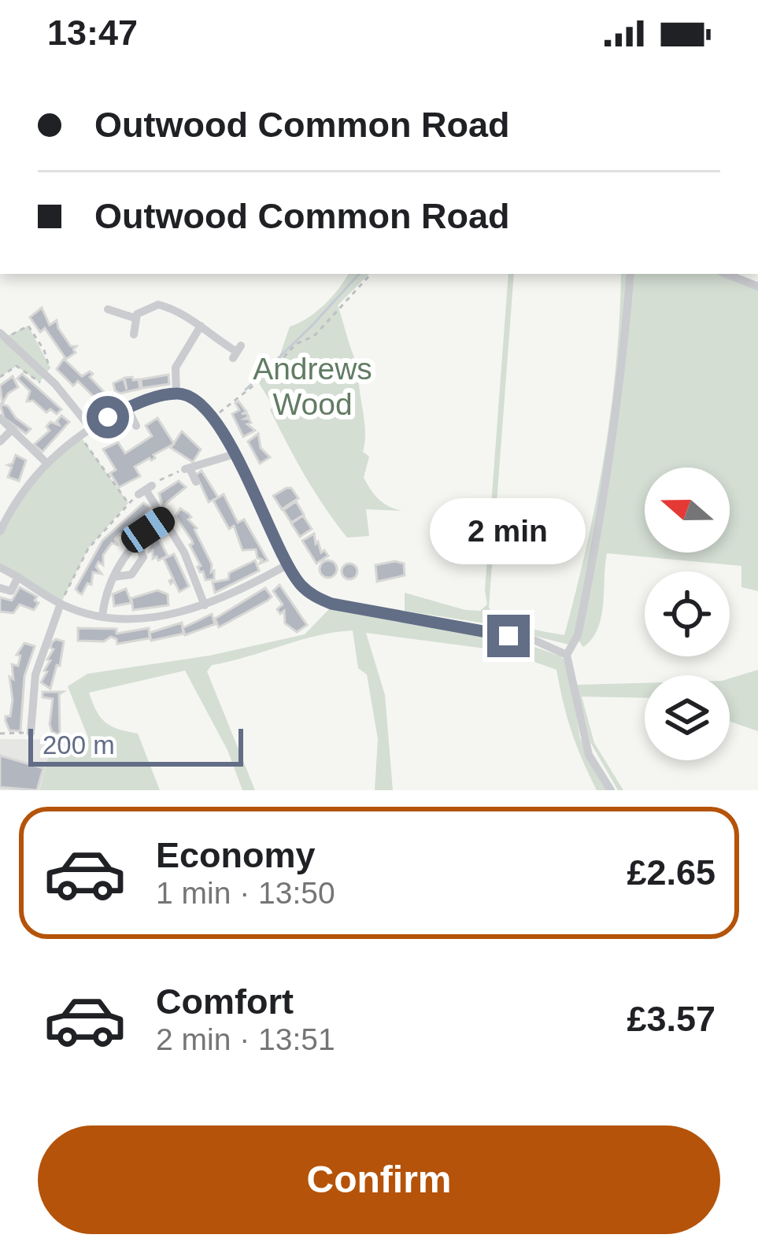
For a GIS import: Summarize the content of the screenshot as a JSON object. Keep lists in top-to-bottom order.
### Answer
{
  "parks": ["Andrews Wood"],
  "scale_bar": "200 m",
  "north": "left",
  "page": {
    "status": "13:47",
    "banner": ["Outwood Common Road", "Outwood Common Road"],
    "bubble": "2 min",
    "scale": "200 m",
    "list": [
      {
        "name": "Economy",
        "note": "1 min · 13:50",
        "value": "£2.65"
      },
      {
        "name": "Comfort",
        "note": "2 min · 13:51",
        "value": "£3.57"
      }
    ],
    "buttons": "Confirm"
  }
}
